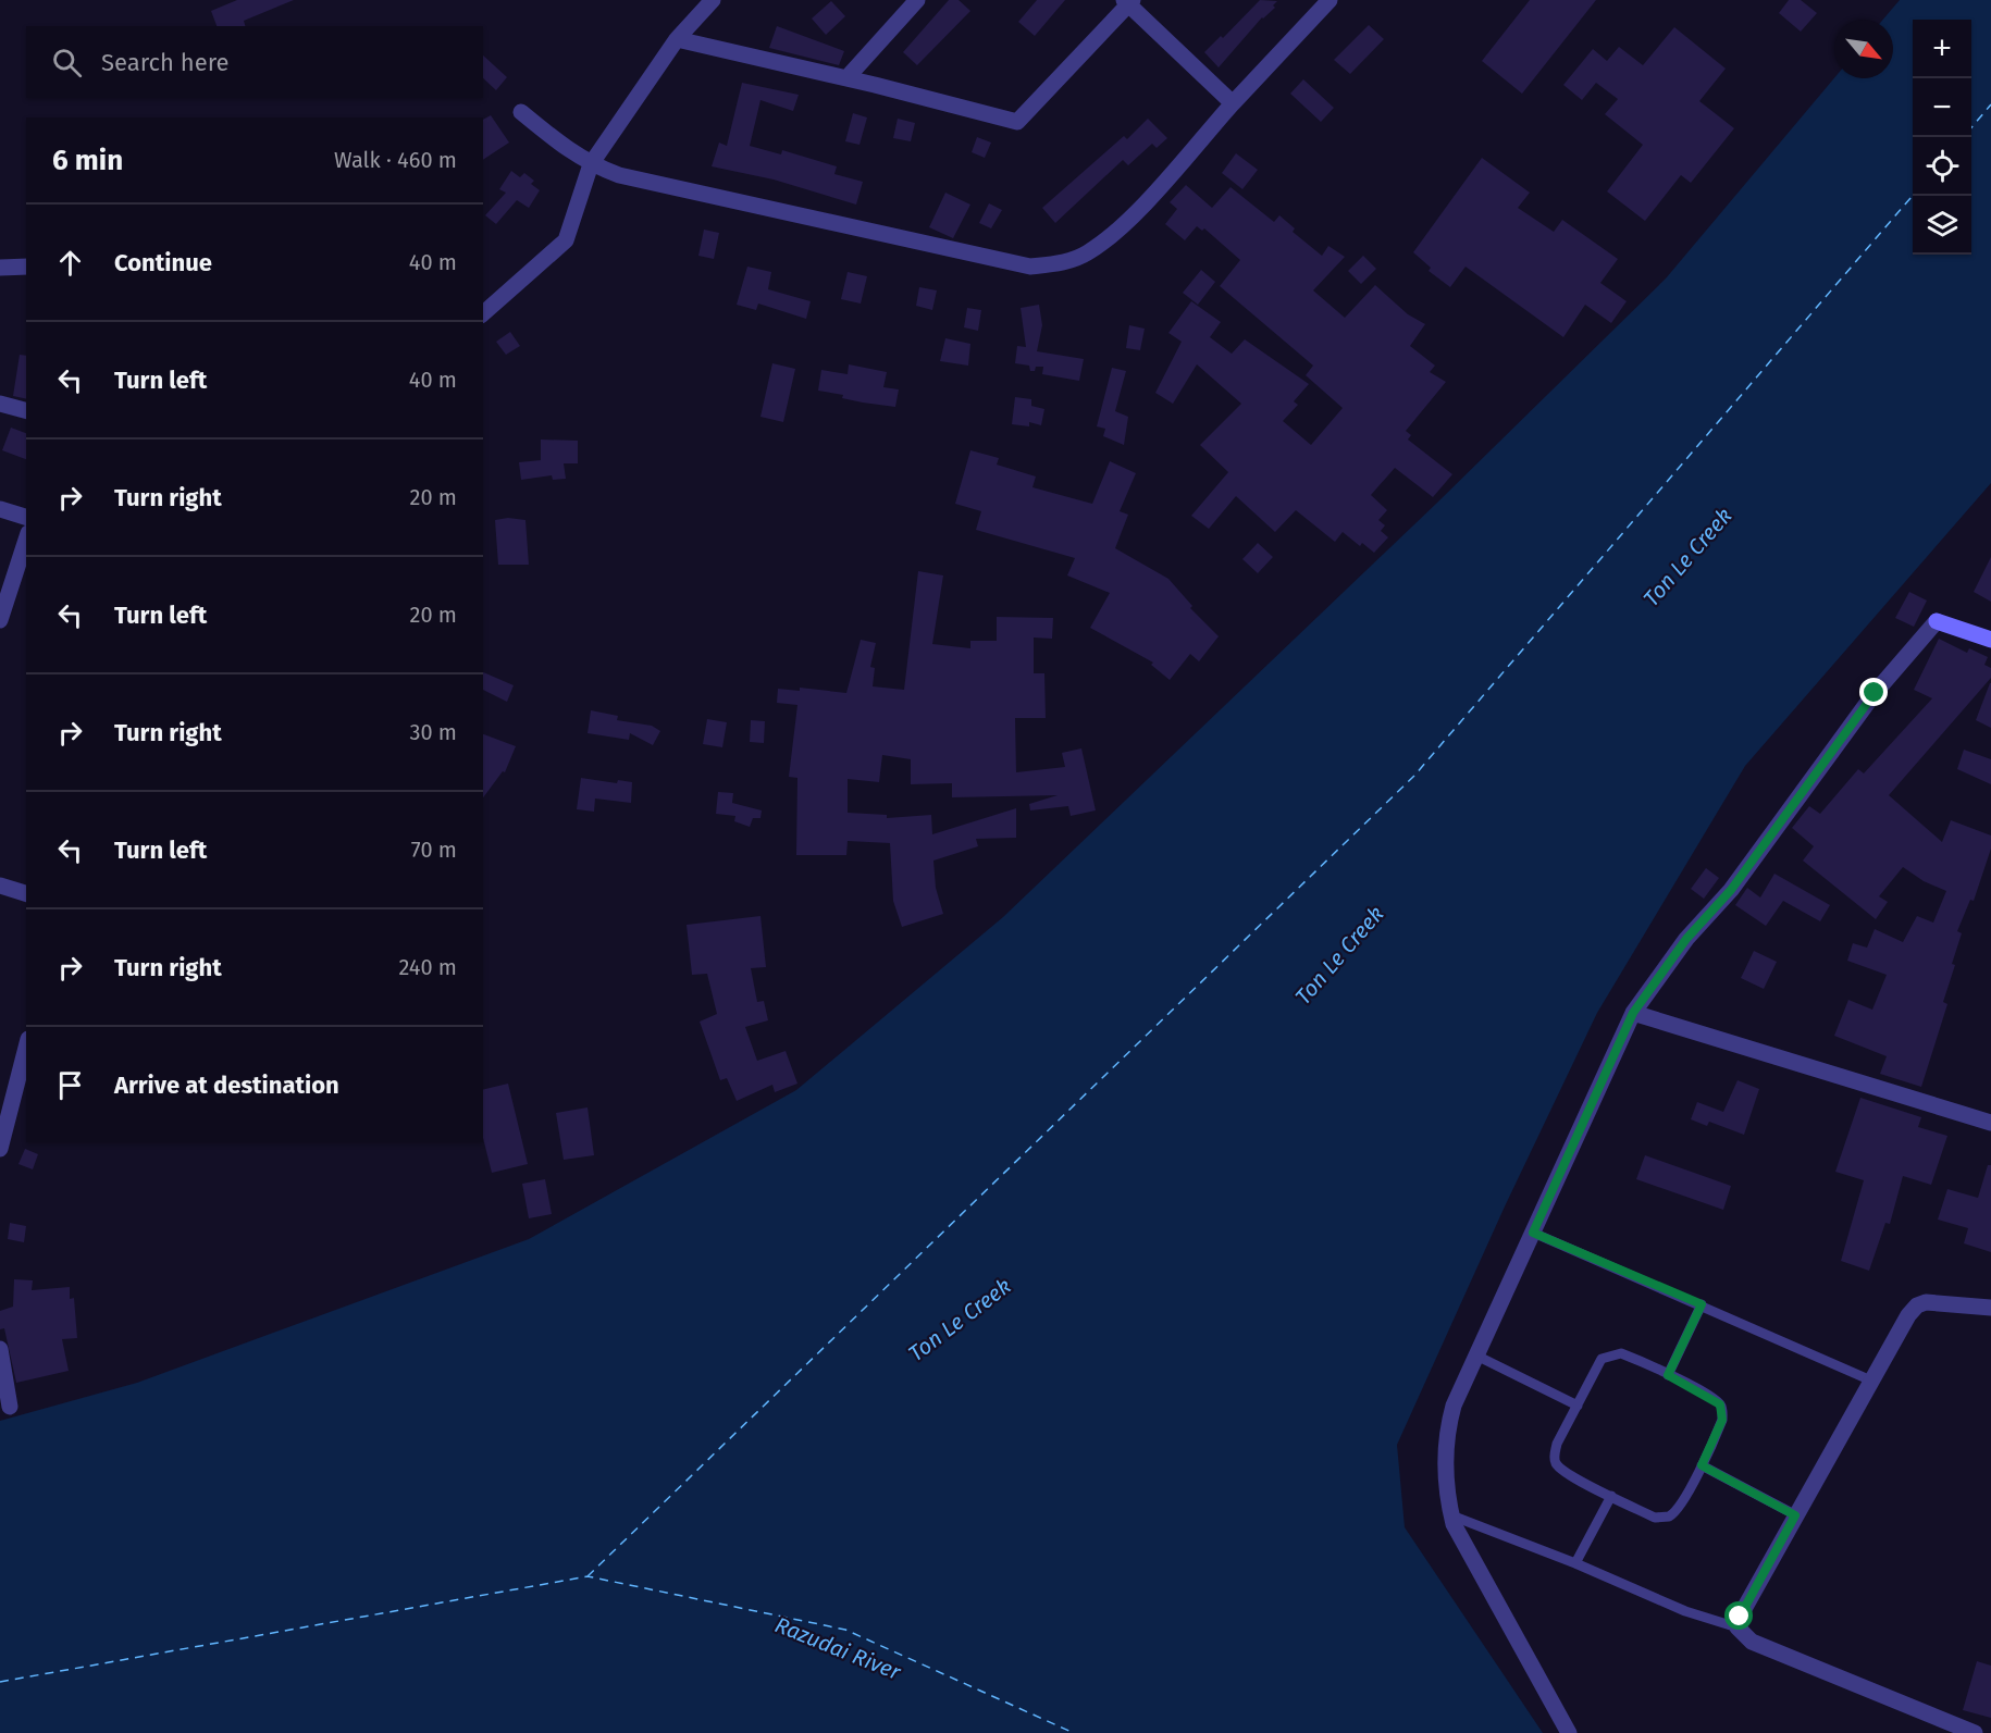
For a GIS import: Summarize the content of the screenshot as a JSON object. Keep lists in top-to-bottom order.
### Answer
{
  "water": ["Ton Le Creek", "Razudai River"],
  "north": "bottom right",
  "page": {
    "map_buttons": ["+", "−"],
    "search": "Search here",
    "heading": ["6 min", "Walk · 460 m"],
    "list": [
      ["Continue", "40 m"],
      ["Turn left", "40 m"],
      ["Turn right", "20 m"],
      ["Turn left", "20 m"],
      ["Turn right", "30 m"],
      ["Turn left", "70 m"],
      ["Turn right", "240 m"],
      "Arrive at destination"
    ]
  }
}
